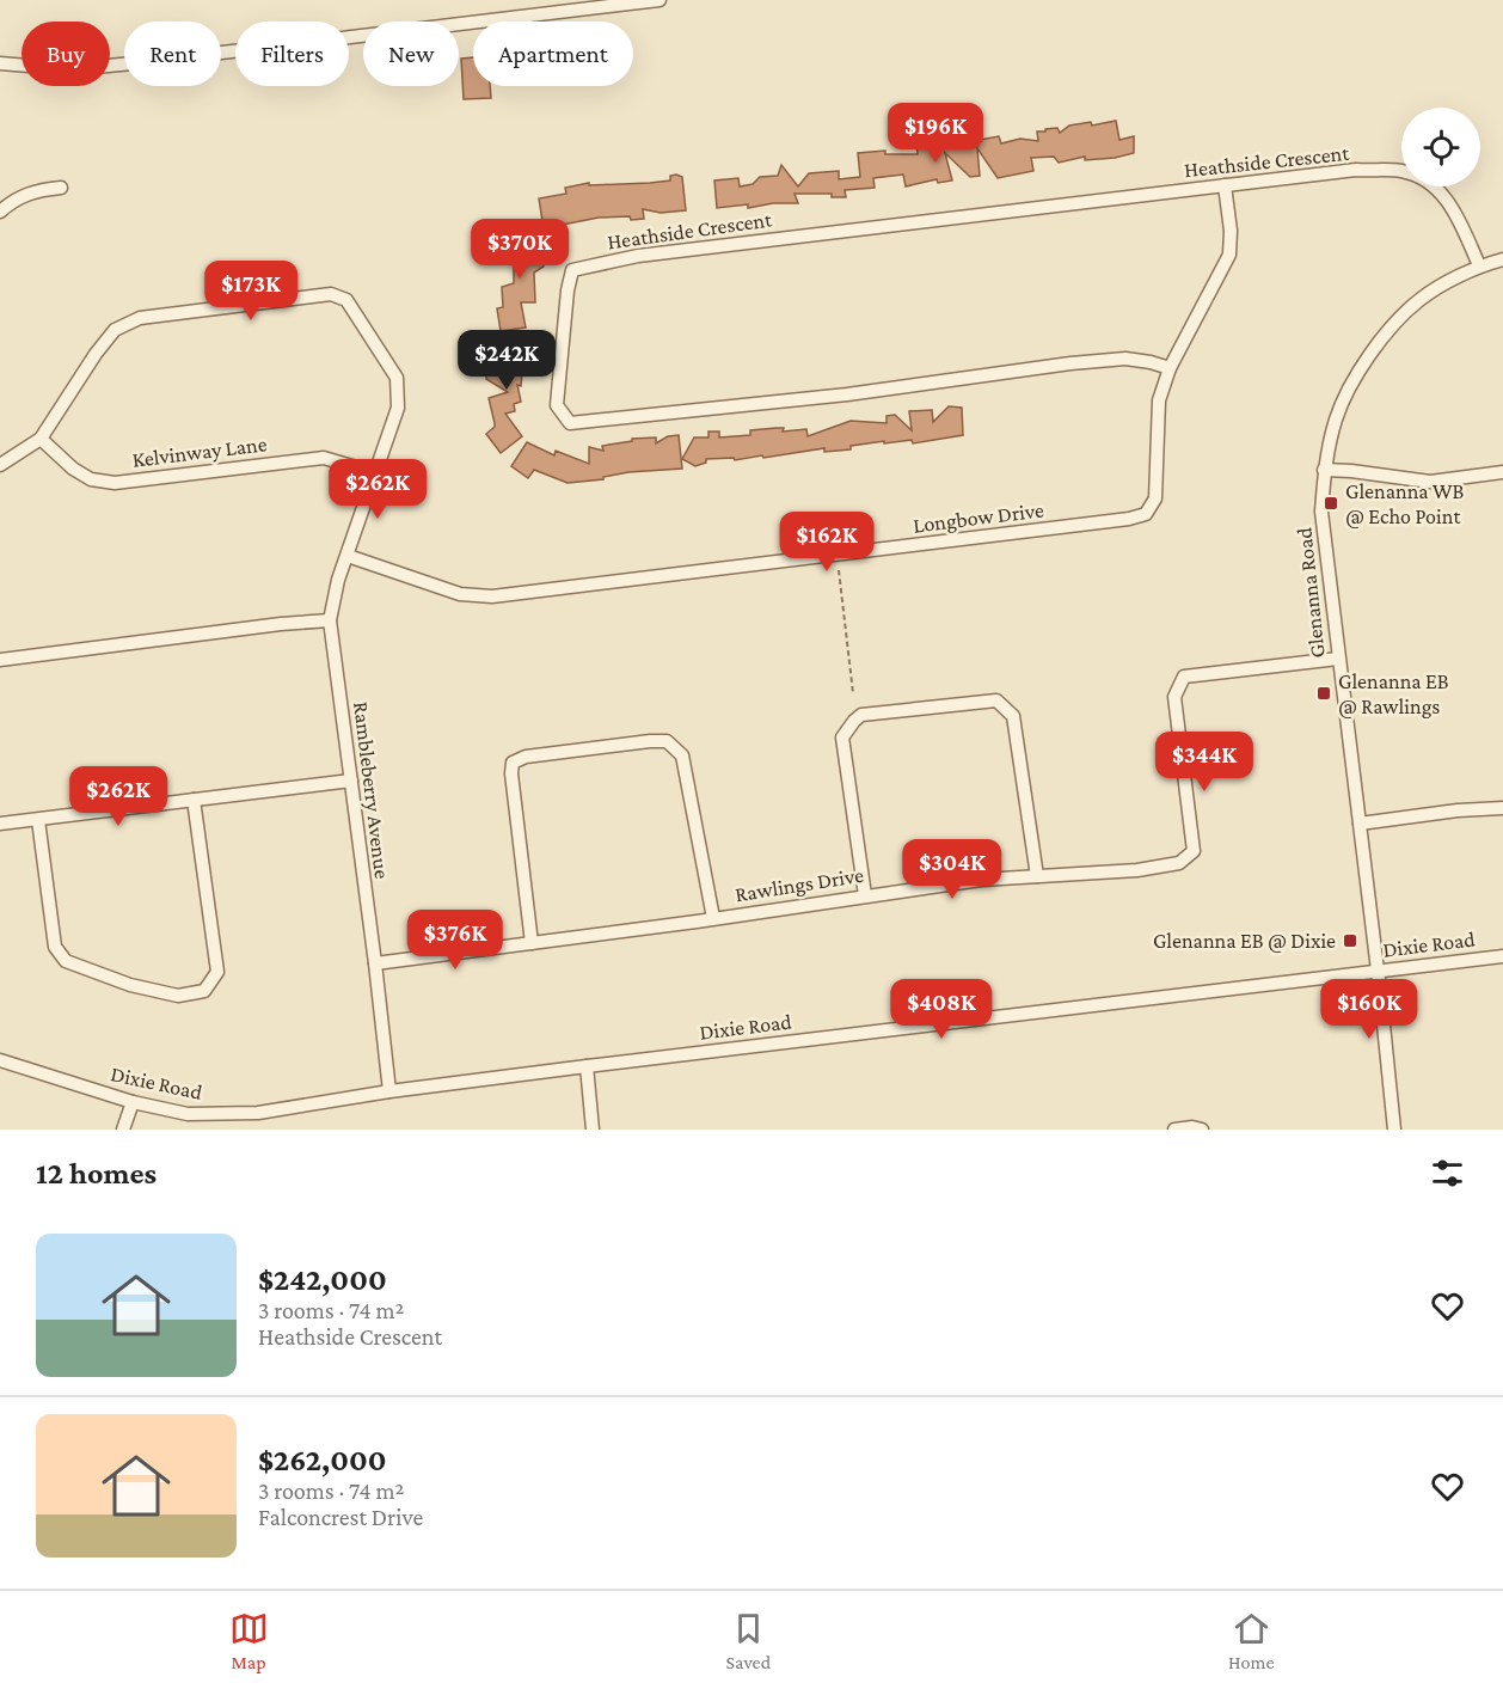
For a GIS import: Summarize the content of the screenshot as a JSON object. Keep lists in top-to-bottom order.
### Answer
{
  "streets": {
    "street": [
      "Heathside Crescent",
      "Kelvinway Lane",
      "Longbow Drive",
      "Glenanna Road",
      "Rambleberry Avenue",
      "Rawlings Drive",
      "Dixie Road"
    ]
  },
  "crossings": [
    ["Heathside Crescent", "Longbow Drive"],
    ["Heathside Crescent", "Glenanna Road"],
    ["Kelvinway Lane", "Rambleberry Avenue"],
    ["Longbow Drive", "Rambleberry Avenue"],
    ["Glenanna Road", "Rawlings Drive"],
    ["Glenanna Road", "Dixie Road"],
    ["Rambleberry Avenue", "Rawlings Drive"],
    ["Rambleberry Avenue", "Dixie Road"]
  ],
  "places": {
    "transit": ["Glenanna WB @ Echo Point", "Glenanna EB @ Rawlings", "Glenanna EB @ Dixie"]
  },
  "page": {
    "chip": [
      "Buy",
      "Rent",
      "Filters",
      "New",
      "Apartment"
    ],
    "price": [
      "$196K",
      "$370K",
      "$173K",
      "$242K",
      "$262K",
      "$162K",
      "$344K",
      "$262K",
      "$304K",
      "$376K",
      "$408K",
      "$160K"
    ],
    "heading": "12 homes",
    "list": [
      {
        "name": "$242,000",
        "note": "3 rooms · 74 m² · Heathside Crescent"
      },
      {
        "name": "$262,000",
        "note": "3 rooms · 74 m² · Falconcrest Drive"
      }
    ],
    "tabs": ["Map", "Saved", "Home"]
  }
}
